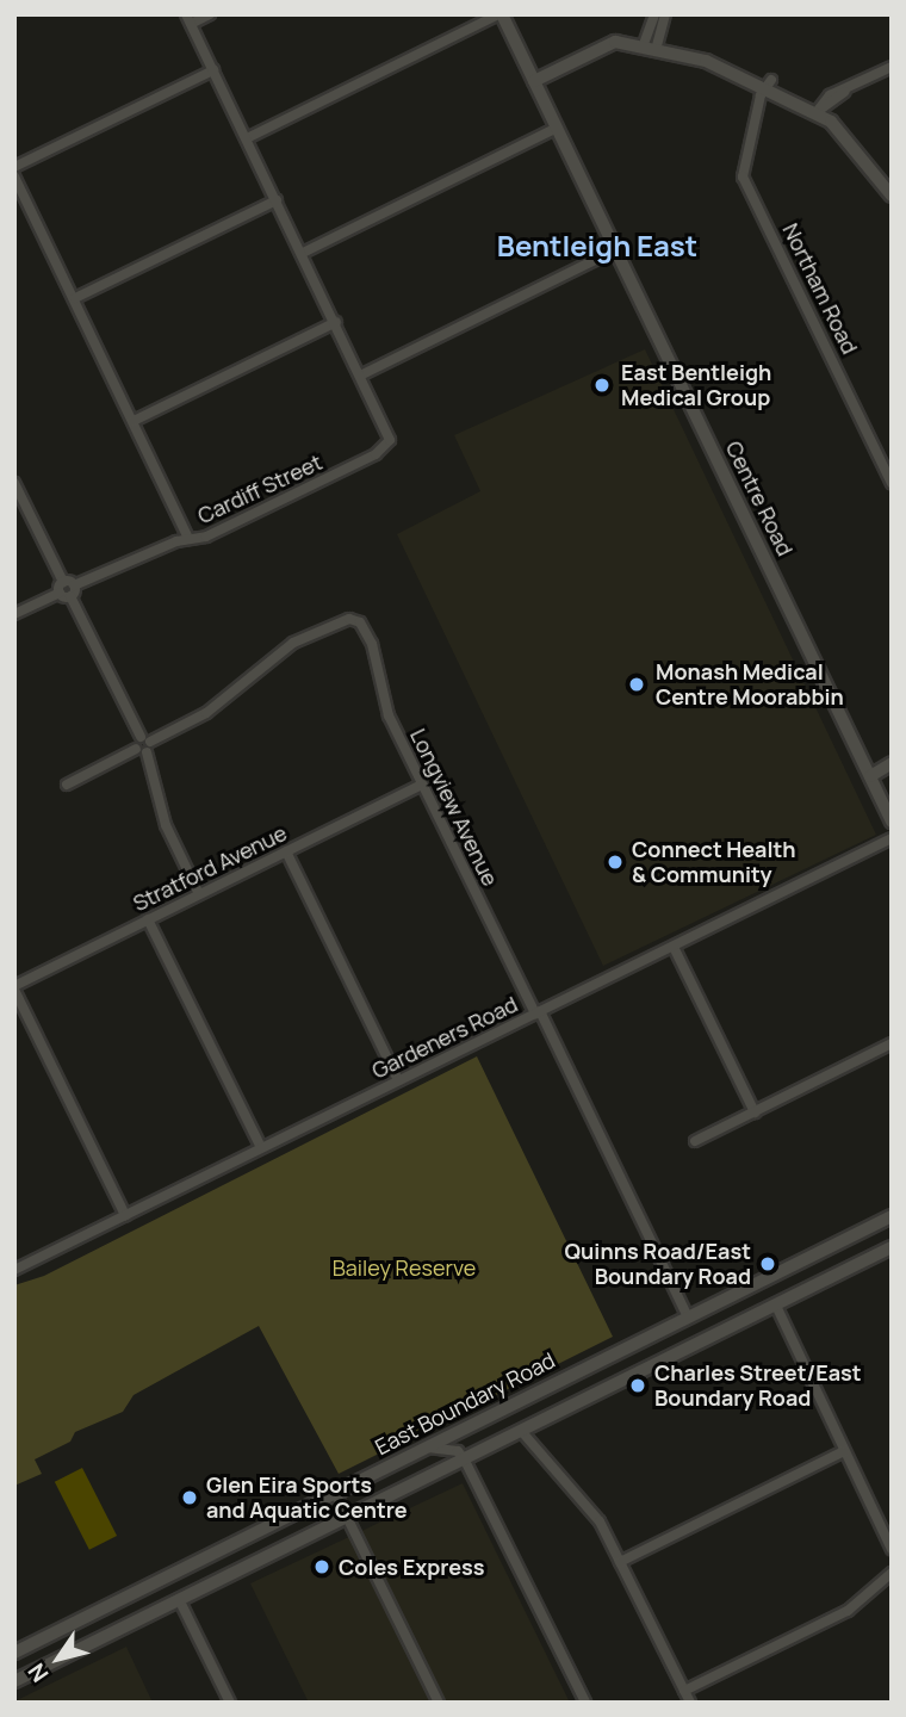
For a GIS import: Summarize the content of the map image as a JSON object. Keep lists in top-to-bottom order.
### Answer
{
  "streets": {
    "main road": ["Centre Road", "East Boundary Road"],
    "street": [
      "Northam Road",
      "Cardiff Street",
      "Longview Avenue",
      "Stratford Avenue",
      "Gardeners Road"
    ]
  },
  "crossings": [
    ["Longview Avenue", "Stratford Avenue"],
    ["Longview Avenue", "Gardeners Road"],
    ["Longview Avenue", "East Boundary Road"]
  ],
  "districts": ["Bentleigh East"],
  "parks": ["Bailey Reserve"],
  "places": [
    "East Bentleigh Medical Group",
    "Monash Medical Centre Moorabbin",
    "Connect Health & Community",
    "Quinns Road/East Boundary Road",
    "Charles Street/East Boundary Road",
    "Glen Eira Sports and Aquatic Centre",
    "Coles Express"
  ],
  "north": "bottom left"
}
